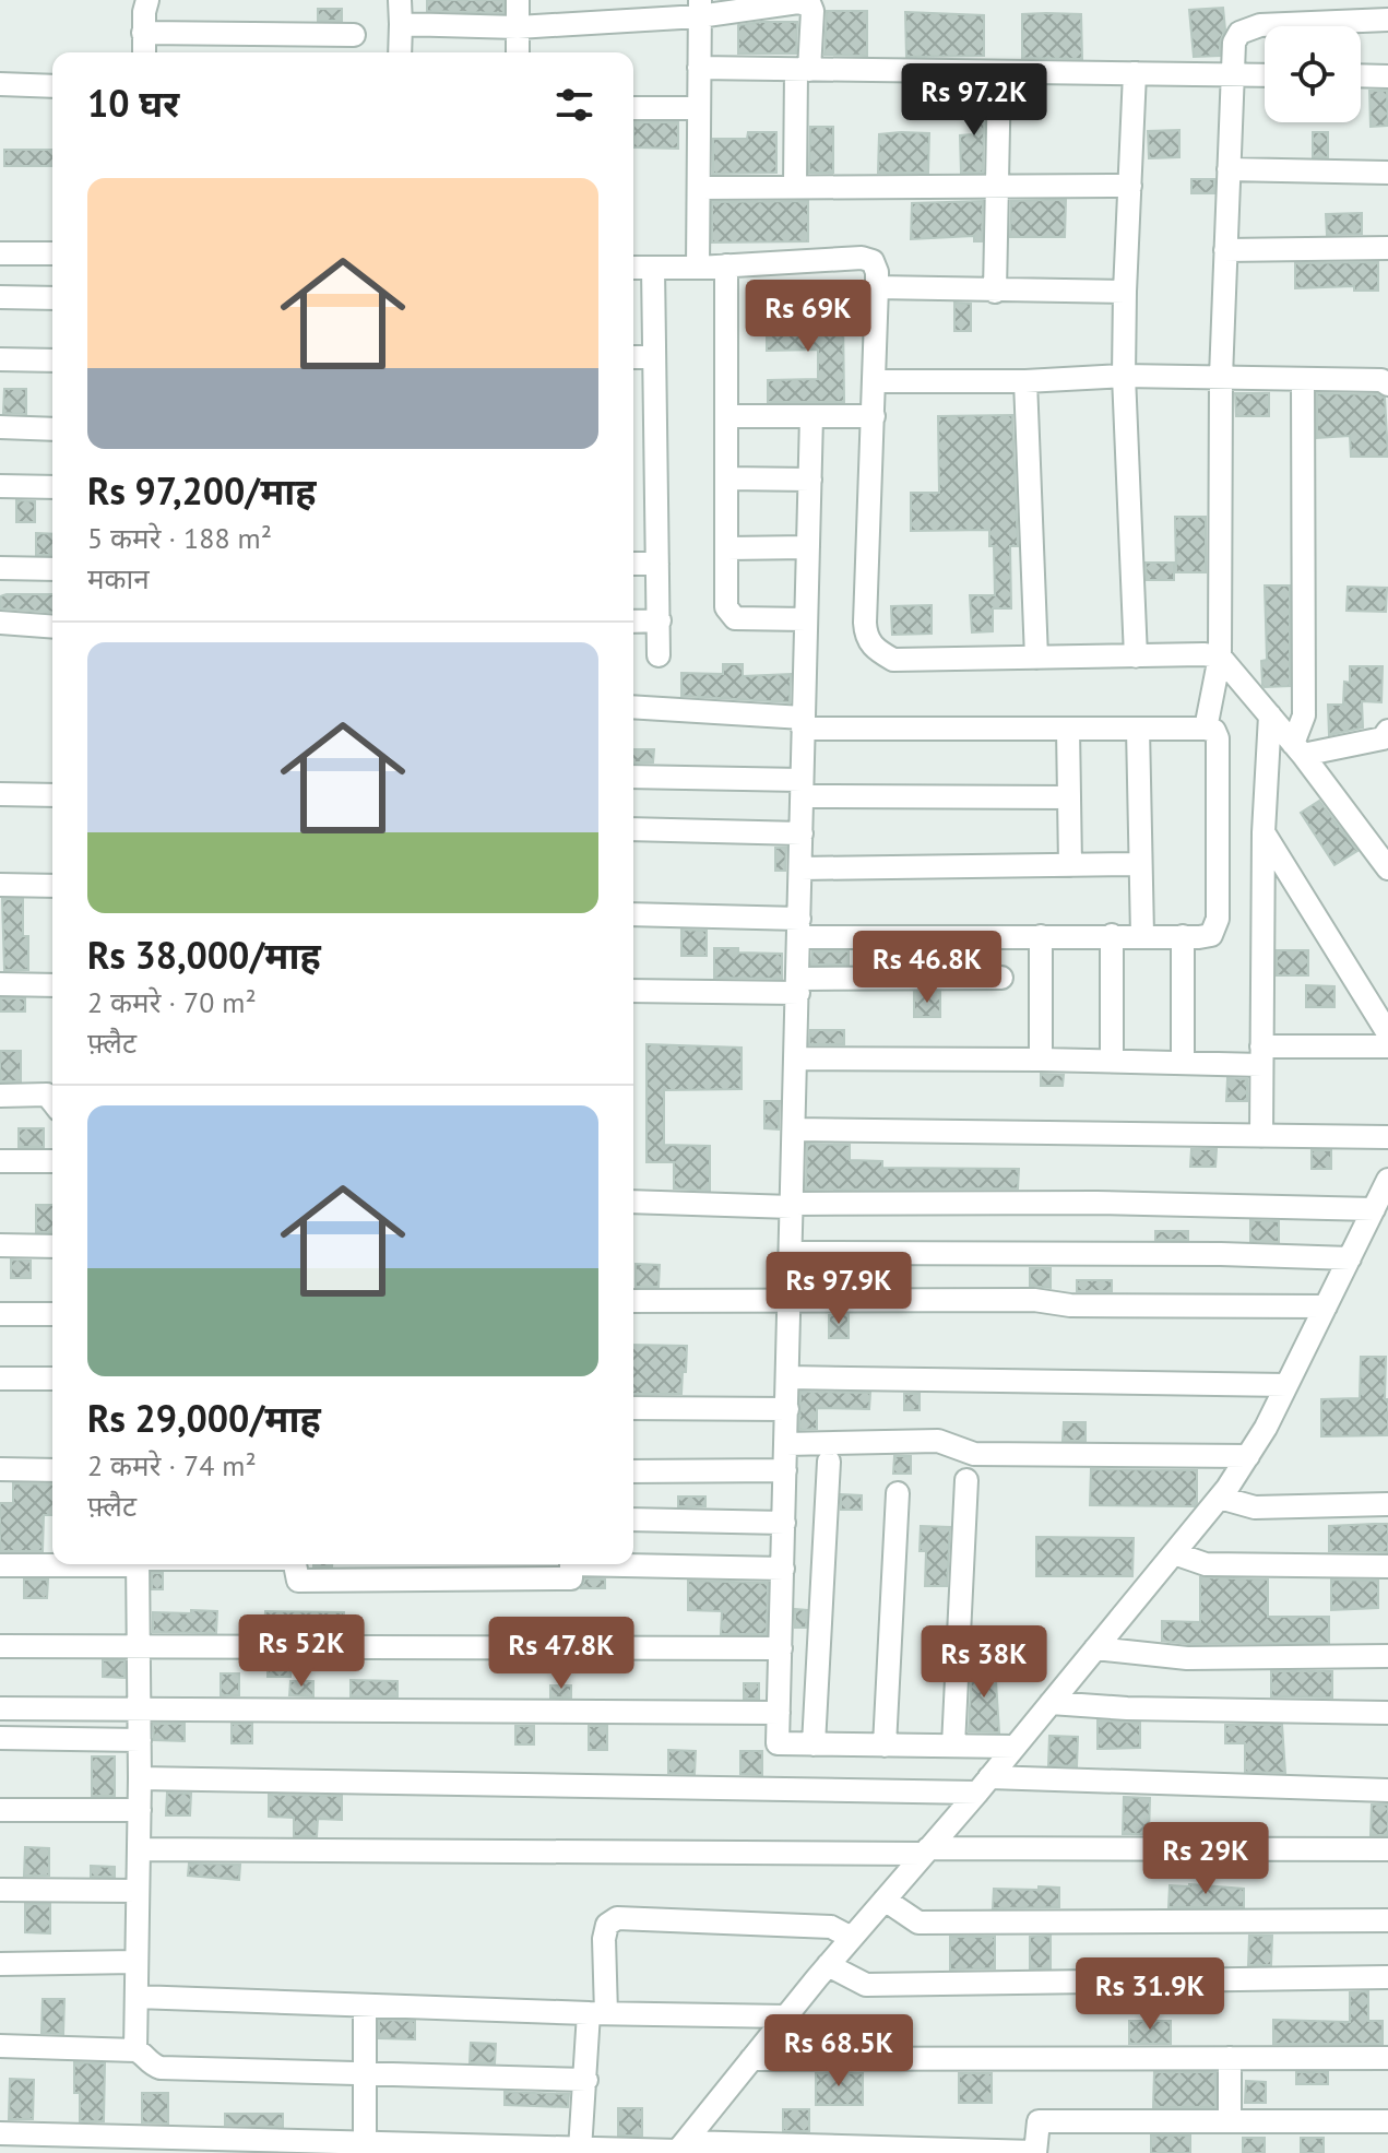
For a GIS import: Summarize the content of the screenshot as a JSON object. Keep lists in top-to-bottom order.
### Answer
{
  "page": {
    "heading": "10 घर",
    "price": [
      "Rs 97.2K",
      "Rs 69K",
      "Rs 46.8K",
      "Rs 97.9K",
      "Rs 52K",
      "Rs 47.8K",
      "Rs 38K",
      "Rs 29K",
      "Rs 31.9K",
      "Rs 68.5K"
    ],
    "list": [
      {
        "name": "Rs 97,200/माह",
        "note": "5 कमरे · 188 m² · मकान"
      },
      {
        "name": "Rs 38,000/माह",
        "note": "2 कमरे · 70 m² · फ़्लैट"
      },
      {
        "name": "Rs 29,000/माह",
        "note": "2 कमरे · 74 m² · फ़्लैट"
      }
    ]
  }
}
